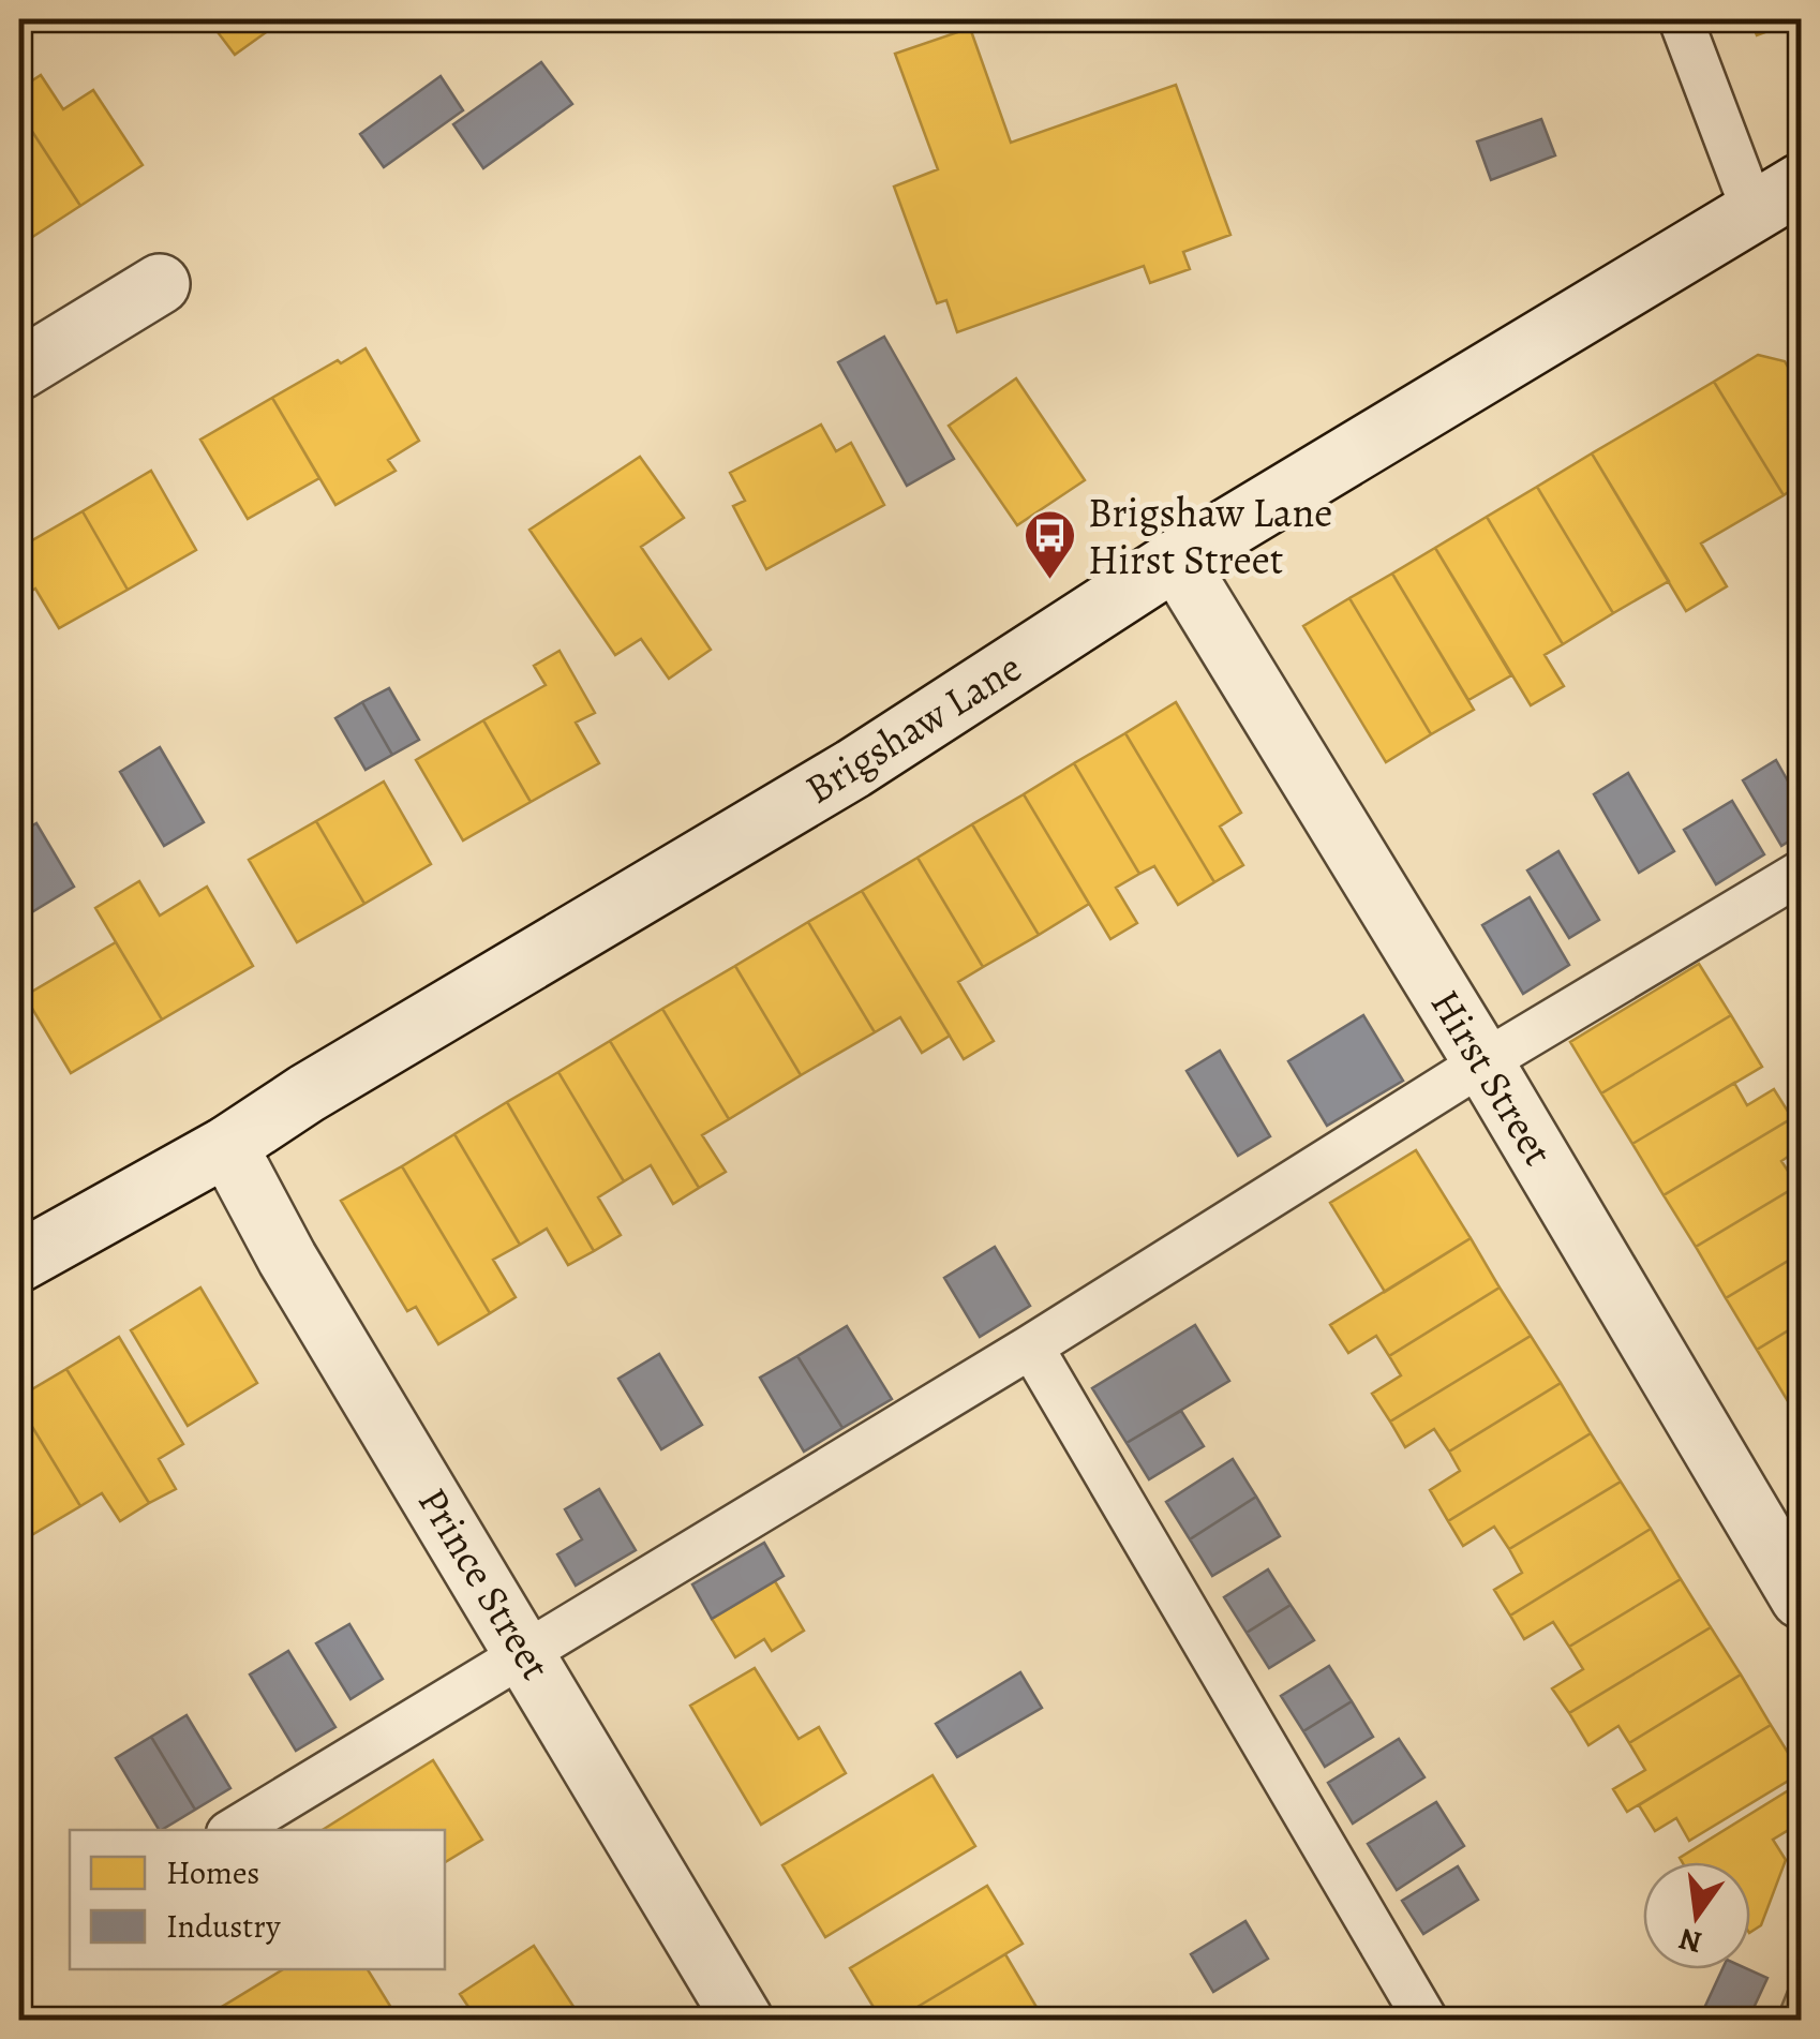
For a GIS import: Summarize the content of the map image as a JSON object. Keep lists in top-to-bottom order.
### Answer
{
  "streets": {
    "street": ["Brigshaw Lane", "Hirst Street", "Prince Street"]
  },
  "crossings": [
    ["Brigshaw Lane", "Hirst Street"],
    ["Brigshaw Lane", "Prince Street"]
  ],
  "places": {
    "bus stop": ["Brigshaw Lane Hirst Street"]
  },
  "legend": ["Homes", "Industry"],
  "north": "bottom"
}
